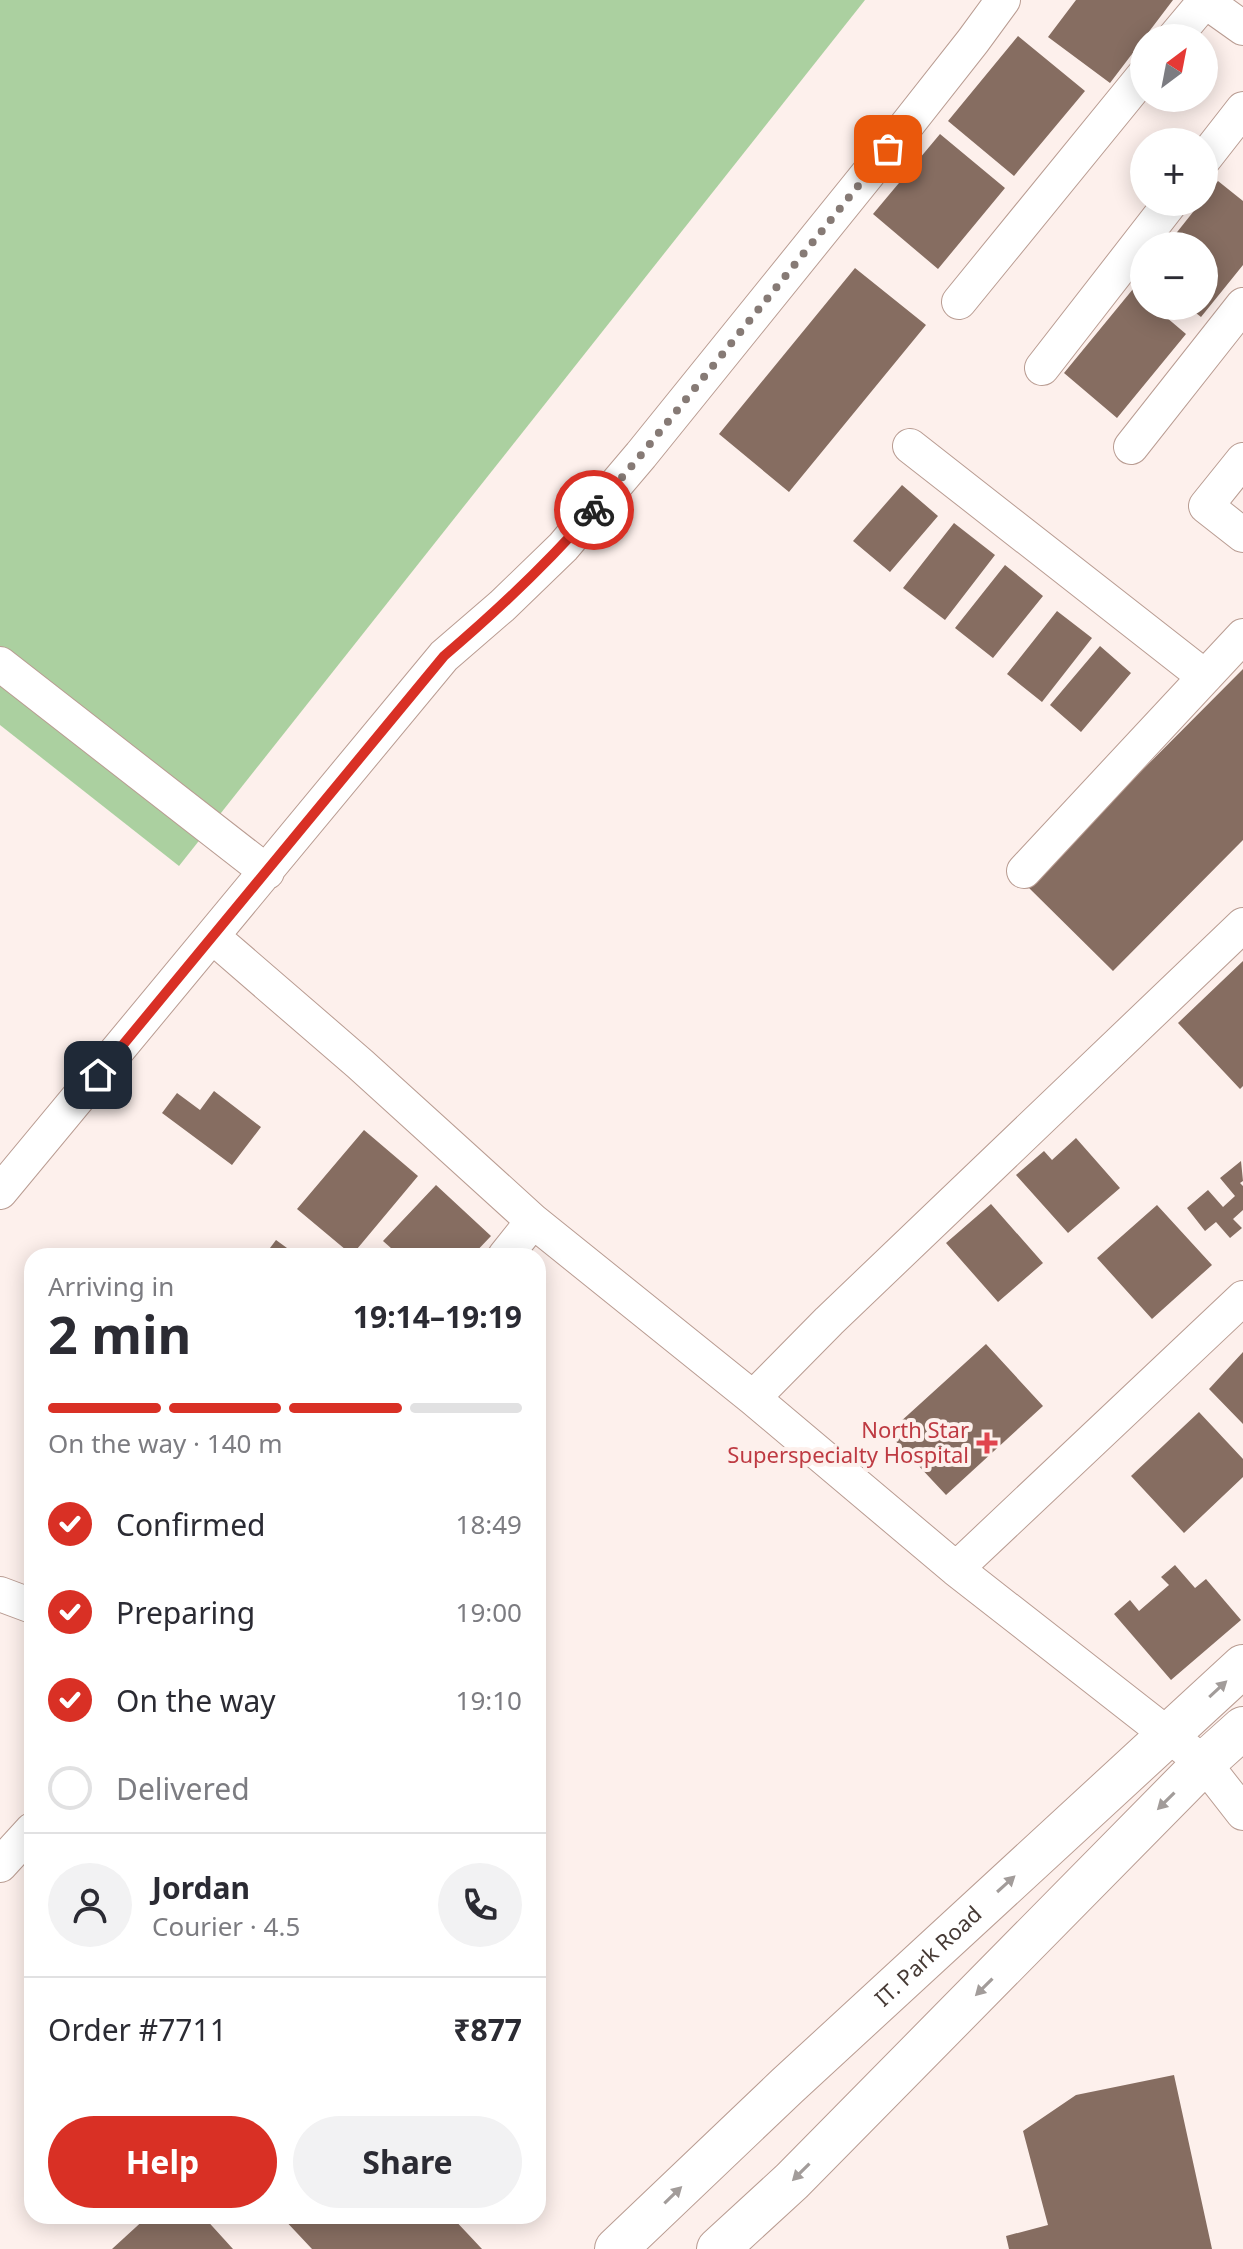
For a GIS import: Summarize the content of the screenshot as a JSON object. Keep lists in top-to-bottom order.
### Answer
{
  "streets": {
    "main road": ["IT. Park Road"]
  },
  "places": {
    "health": ["North Star Superspecialty Hospital"]
  },
  "north": "top right",
  "page": {
    "map_buttons": ["+", "−"],
    "heading": ["2 min", "Arriving in", "19:14–19:19"],
    "panel": [
      "Jordan",
      "Courier · 4.5",
      "Order #7711",
      "₹877"
    ],
    "bar": "On the way · 140 m",
    "list": [
      ["Confirmed", "18:49"],
      ["Preparing", "19:00"],
      ["On the way", "19:10"],
      "Delivered"
    ],
    "buttons": ["Help", "Share"]
  }
}
